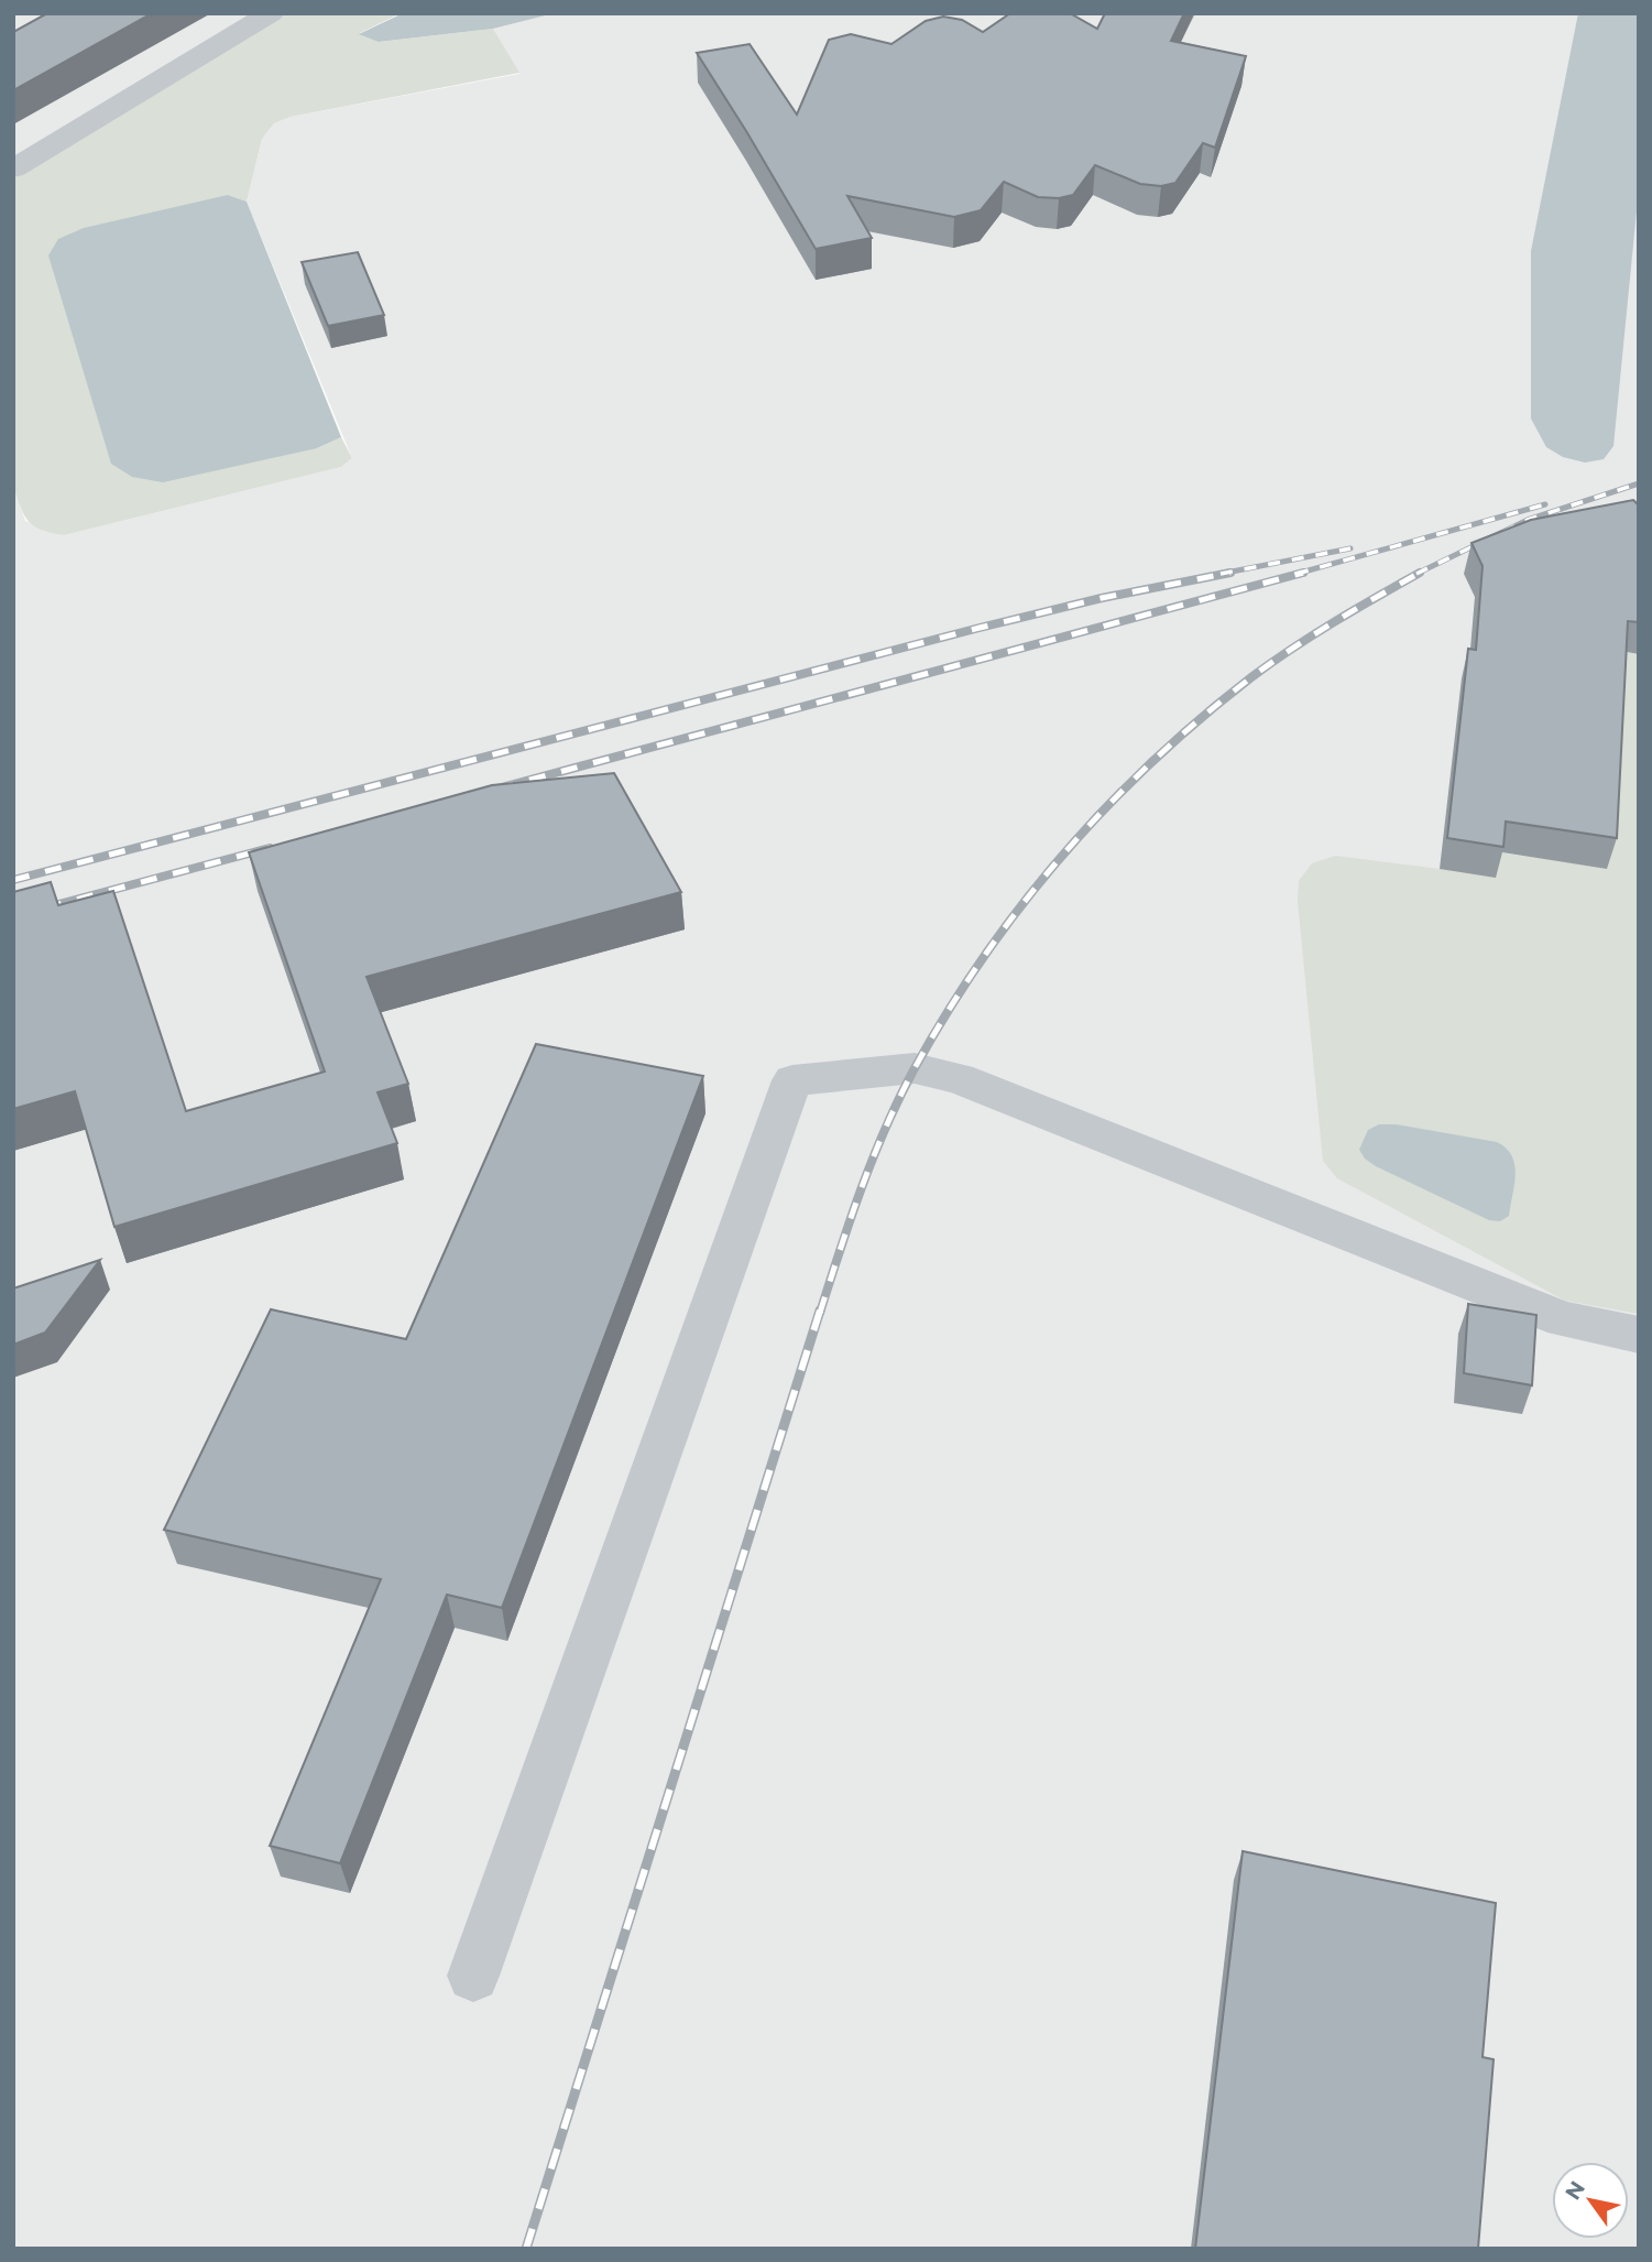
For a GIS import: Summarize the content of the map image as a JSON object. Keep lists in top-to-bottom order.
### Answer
{
  "north": "top left"
}
